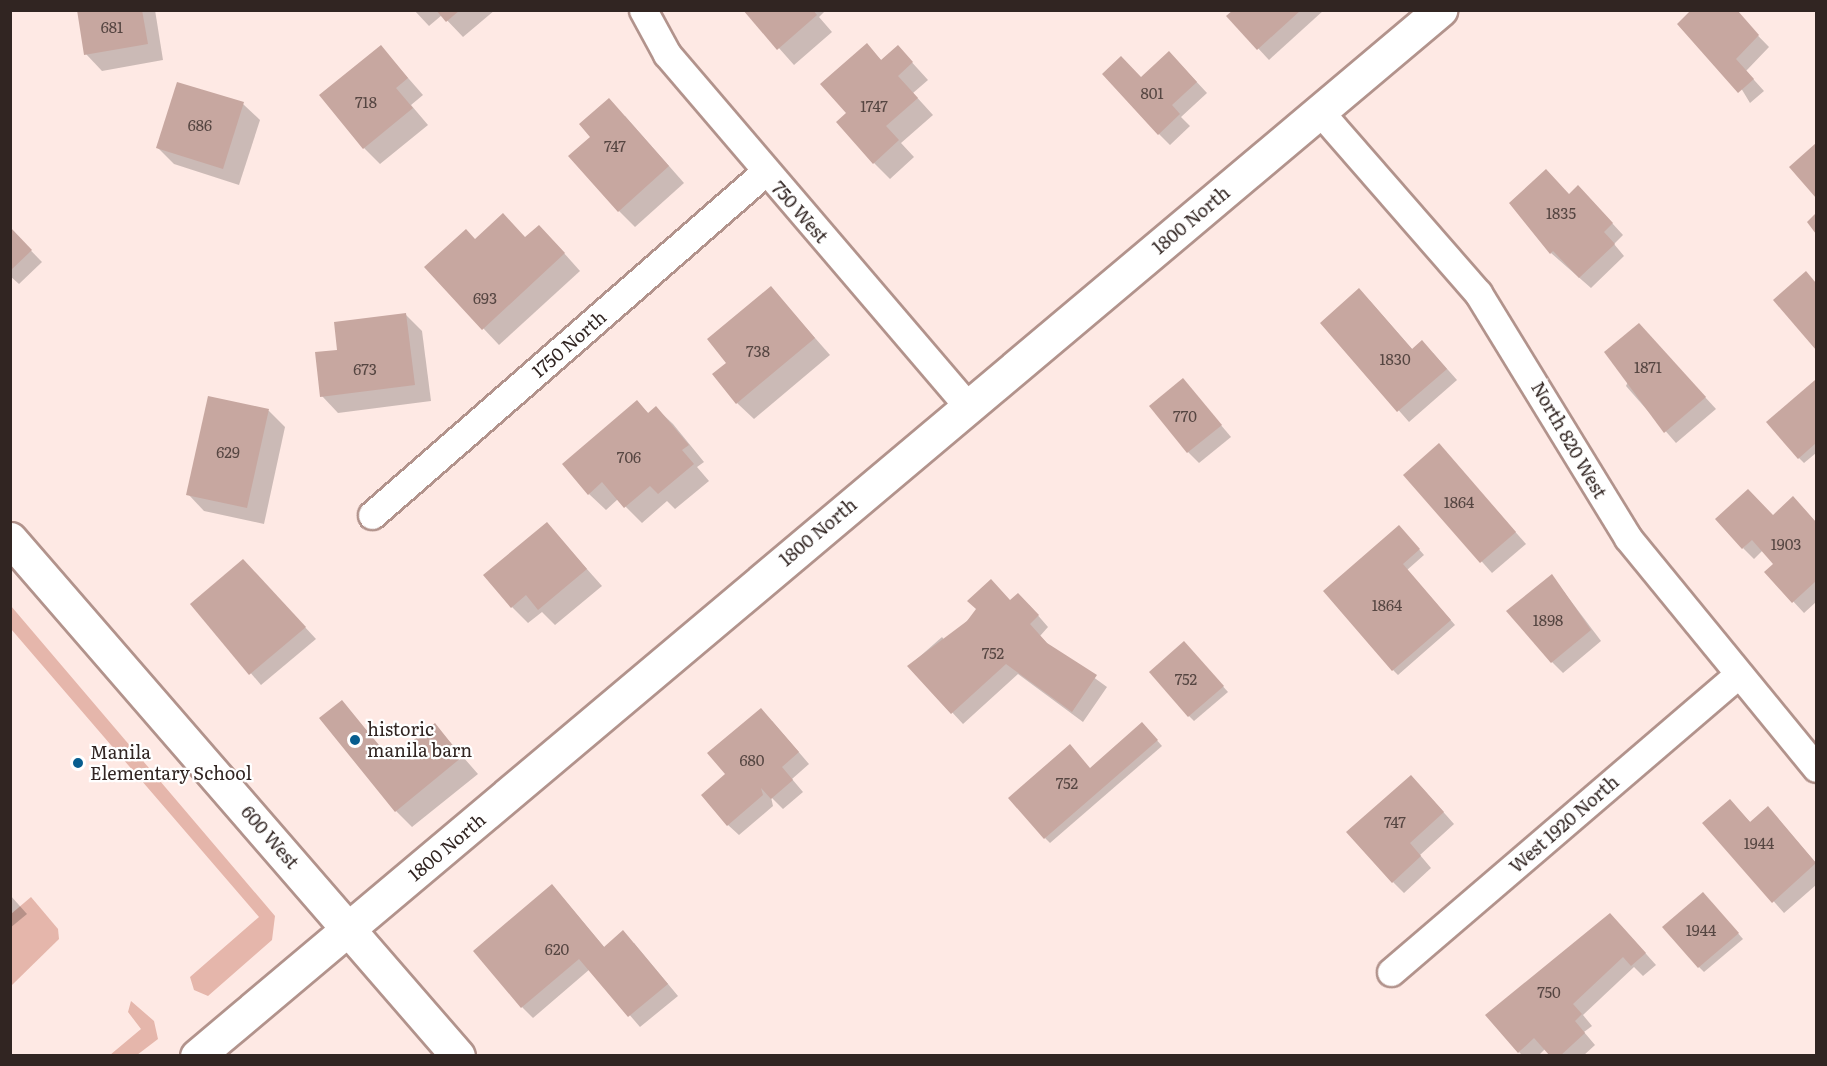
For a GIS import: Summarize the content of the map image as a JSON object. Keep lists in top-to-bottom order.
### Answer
{
  "streets": {
    "street": [
      "750 West",
      "1800 North",
      "1750 North",
      "North 820 West",
      "West 1920 North",
      "600 West"
    ]
  },
  "crossings": [
    ["750 West", "1800 North"],
    ["750 West", "1750 North"],
    ["1800 North", "North 820 West"],
    ["1800 North", "600 West"],
    ["North 820 West", "West 1920 North"]
  ],
  "places": ["historic manila barn", "Manila Elementary School"],
  "house_numbers": [
    "681",
    "801",
    "718",
    "1747",
    "686",
    "747",
    "1835",
    "693",
    "738",
    "1830",
    "1871",
    "673",
    "770",
    "629",
    "706",
    "1864",
    "1903",
    "1864",
    "1898",
    "752",
    "752",
    "680",
    "752",
    "747",
    "1944",
    "1944",
    "620",
    "750"
  ]
}
